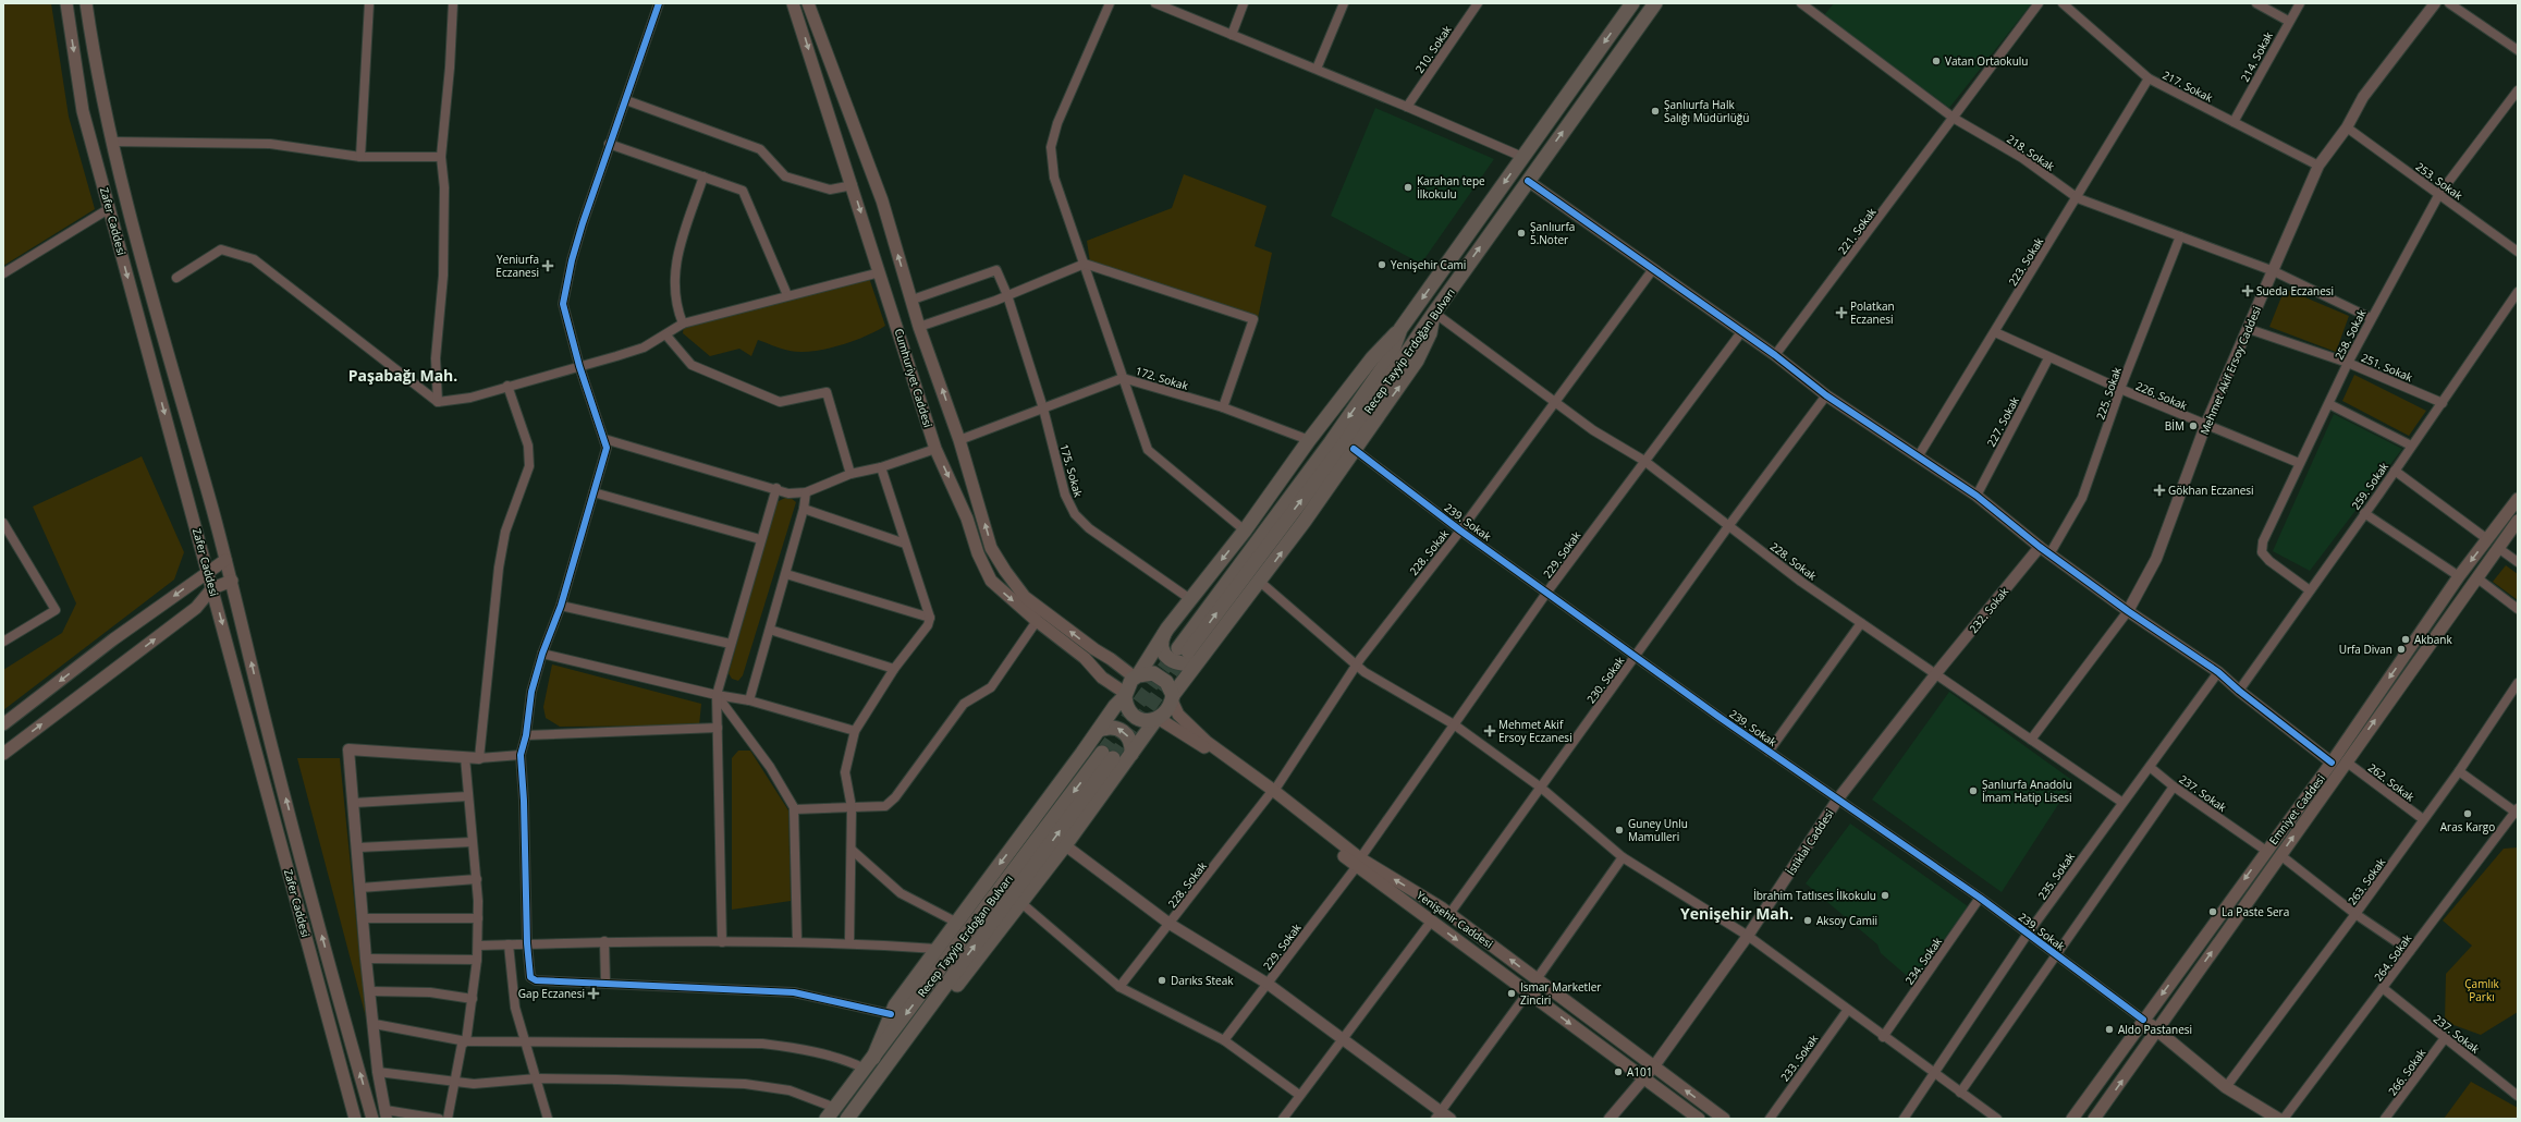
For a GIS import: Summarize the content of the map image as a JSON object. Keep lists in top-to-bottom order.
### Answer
{
  "streets": {
    "highway": ["Recep Tayyip Erdoğan Bulvarı"],
    "main road": [
      "Zafer Caddesi",
      "Cumhuriyet Caddesi",
      "Emniyet Caddesi",
      "Yenişehir Caddesi"
    ],
    "street": [
      "210. Sokak",
      "214. Sokak",
      "217. Sokak",
      "218. Sokak",
      "253. Sokak",
      "221. Sokak",
      "223. Sokak",
      "258. Sokak",
      "251. Sokak",
      "Mehmet Akif Ersoy Caddesi",
      "172. Sokak",
      "225. Sokak",
      "226. Sokak",
      "227. Sokak",
      "175. Sokak",
      "259. Sokak",
      "239. Sokak",
      "228. Sokak",
      "229. Sokak",
      "232. Sokak",
      "230. Sokak",
      "262. Sokak",
      "237. Sokak",
      "İstiklal Caddesi",
      "235. Sokak",
      "263. Sokak",
      "264. Sokak",
      "234. Sokak",
      "233. Sokak",
      "266. Sokak"
    ]
  },
  "crossings": [
    ["214. Sokak", "217. Sokak"],
    ["217. Sokak", "223. Sokak"],
    ["217. Sokak", "Mehmet Akif Ersoy Caddesi"],
    ["218. Sokak", "221. Sokak"],
    ["218. Sokak", "223. Sokak"],
    ["218. Sokak", "258. Sokak"],
    ["218. Sokak", "Mehmet Akif Ersoy Caddesi"],
    ["218. Sokak", "225. Sokak"],
    ["253. Sokak", "258. Sokak"],
    ["253. Sokak", "Mehmet Akif Ersoy Caddesi"],
    ["223. Sokak", "226. Sokak"],
    ["258. Sokak", "251. Sokak"],
    ["258. Sokak", "226. Sokak"],
    ["258. Sokak", "259. Sokak"],
    ["Recep Tayyip Erdoğan Bulvarı", "228. Sokak"],
    ["251. Sokak", "Mehmet Akif Ersoy Caddesi"],
    ["251. Sokak", "259. Sokak"],
    ["Mehmet Akif Ersoy Caddesi", "226. Sokak"],
    ["Mehmet Akif Ersoy Caddesi", "228. Sokak"],
    ["Cumhuriyet Caddesi", "172. Sokak"],
    ["Cumhuriyet Caddesi", "175. Sokak"],
    ["Cumhuriyet Caddesi", "Yenişehir Caddesi"],
    ["172. Sokak", "175. Sokak"],
    ["225. Sokak", "226. Sokak"],
    ["225. Sokak", "232. Sokak"],
    ["226. Sokak", "227. Sokak"],
    ["239. Sokak", "228. Sokak"],
    ["239. Sokak", "229. Sokak"],
    ["239. Sokak", "230. Sokak"],
    ["239. Sokak", "Emniyet Caddesi"],
    ["239. Sokak", "İstiklal Caddesi"],
    ["239. Sokak", "235. Sokak"],
    ["239. Sokak", "234. Sokak"],
    ["228. Sokak", "229. Sokak"],
    ["228. Sokak", "232. Sokak"],
    ["228. Sokak", "230. Sokak"],
    ["228. Sokak", "İstiklal Caddesi"],
    ["228. Sokak", "235. Sokak"],
    ["228. Sokak", "Yenişehir Caddesi"],
    ["229. Sokak", "Yenişehir Caddesi"],
    ["232. Sokak", "İstiklal Caddesi"],
    ["230. Sokak", "Yenişehir Caddesi"],
    ["262. Sokak", "Emniyet Caddesi"],
    ["262. Sokak", "263. Sokak"],
    ["237. Sokak", "Emniyet Caddesi"],
    ["237. Sokak", "235. Sokak"],
    ["237. Sokak", "264. Sokak"],
    ["237. Sokak", "266. Sokak"],
    ["İstiklal Caddesi", "Yenişehir Caddesi"]
  ],
  "districts": ["Paşabağı Mah.", "Yenişehir Mah."],
  "parks": ["Çamlık Parkı"],
  "places": {
    "other": [
      "Vatan Ortaokulu",
      "Şanlıurfa Halk Salığı Müdürlüğü",
      "Karahan tepe İlkokulu",
      "Şanlıurfa 5.Noter",
      "Yenişehir Cami",
      "BİM",
      "Akbank",
      "Urfa Divan",
      "Şanlıurfa Anadolu İmam Hatip Lisesi",
      "Aras Kargo",
      "Guney Unlu Mamulleri",
      "İbrahim Tatlıses İlkokulu",
      "La Paste Sera",
      "Aksoy Camii",
      "Darıks Steak",
      "Ismar Marketler Zinciri",
      "Aldo Pastanesi",
      "A101"
    ],
    "health": [
      "Yeniurfa Eczanesi",
      "Sueda Eczanesi",
      "Polatkan Eczanesi",
      "Gökhan Eczanesi",
      "Mehmet Akif Ersoy Eczanesi",
      "Gap Eczanesi"
    ]
  }
}
